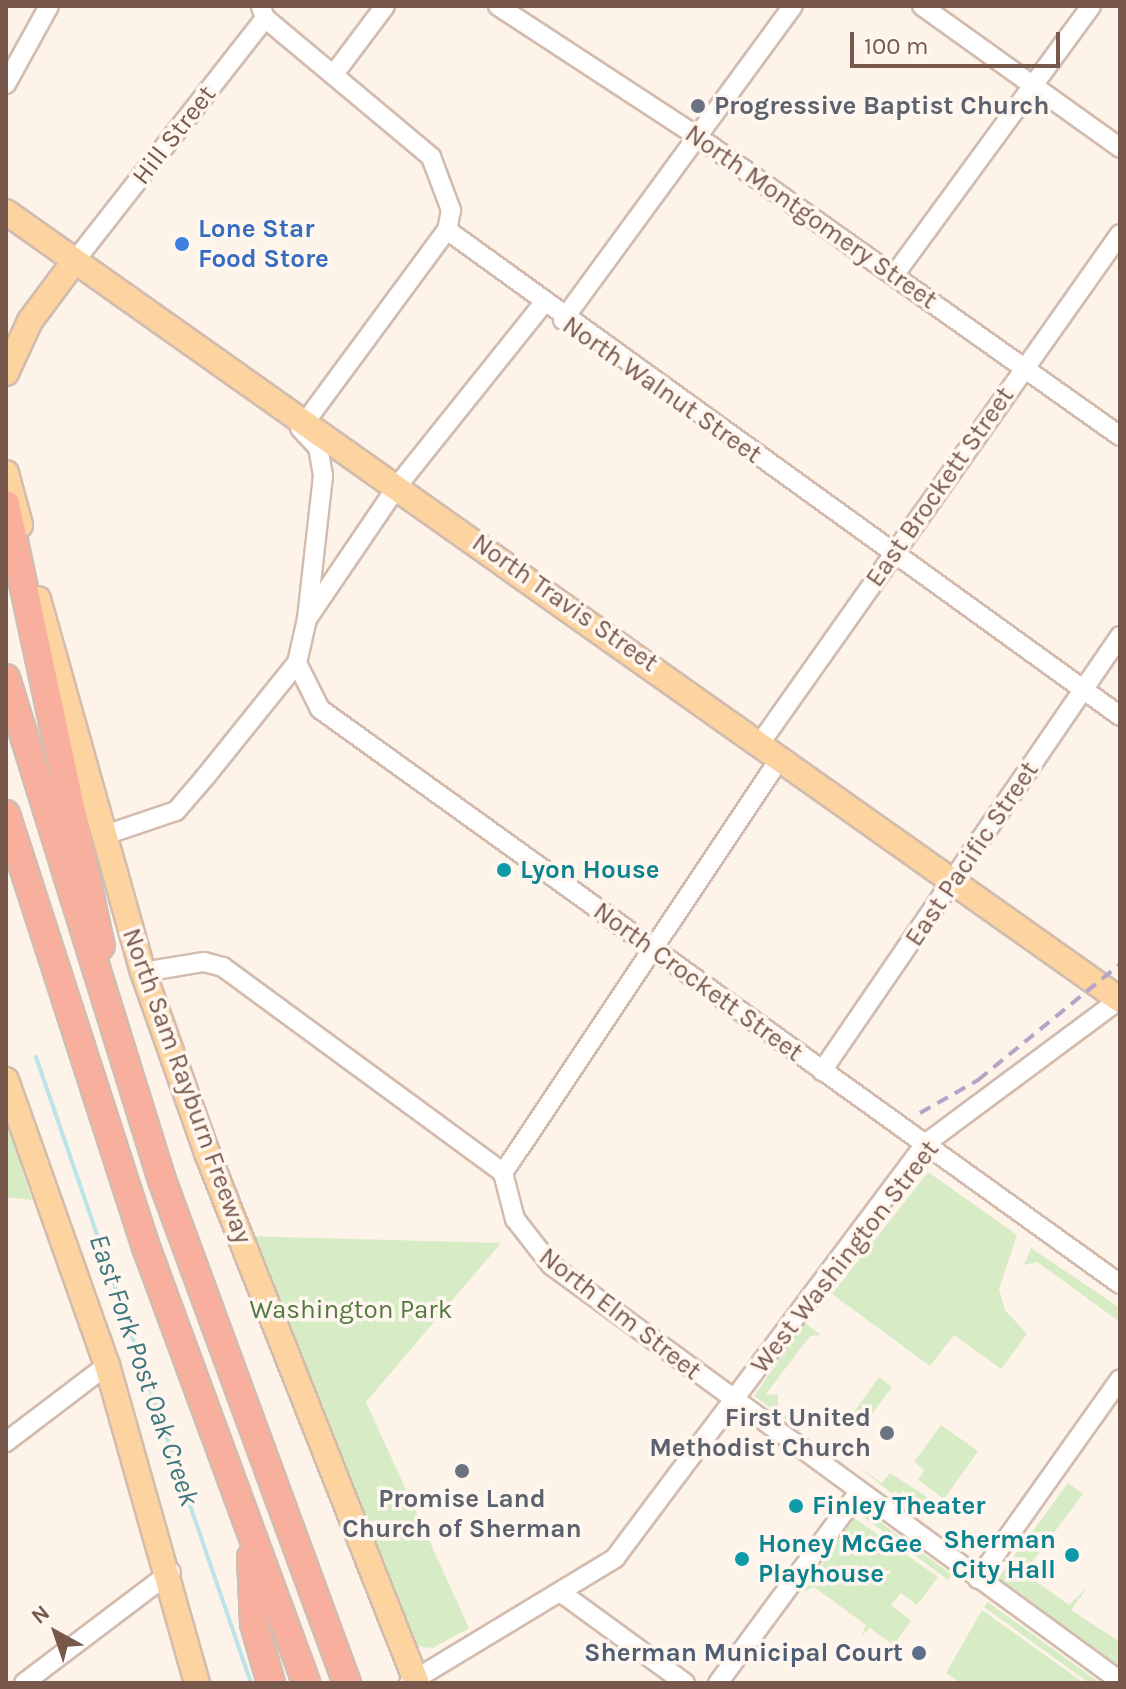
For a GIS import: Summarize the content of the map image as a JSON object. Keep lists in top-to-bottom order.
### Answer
{
  "streets": {
    "highway": ["North Sam Rayburn Freeway"],
    "main road": ["North Travis Street"],
    "street": [
      "Hill Street",
      "North Montgomery Street",
      "North Walnut Street",
      "East Brockett Street",
      "East Pacific Street",
      "North Crockett Street",
      "West Washington Street",
      "North Elm Street"
    ]
  },
  "crossings": [
    ["Hill Street", "North Travis Street"],
    ["North Montgomery Street", "East Brockett Street"],
    ["North Walnut Street", "East Brockett Street"],
    ["North Walnut Street", "East Pacific Street"],
    ["East Brockett Street", "North Travis Street"],
    ["North Travis Street", "East Pacific Street"],
    ["North Travis Street", "West Washington Street"],
    ["East Pacific Street", "North Crockett Street"],
    ["North Crockett Street", "West Washington Street"],
    ["North Sam Rayburn Freeway", "West Washington Street"],
    ["West Washington Street", "North Elm Street"]
  ],
  "water": ["East Fork Post Oak Creek"],
  "parks": ["Washington Park"],
  "places": [
    "Progressive Baptist Church",
    "Lone Star Food Store",
    "Lyon House",
    "First United Methodist Church",
    "Promise Land Church of Sherman",
    "Finley Theater",
    "Sherman City Hall",
    "Honey McGee Playhouse",
    "Sherman Municipal Court"
  ],
  "scale_bar": "100 m",
  "north": "top left"
}
